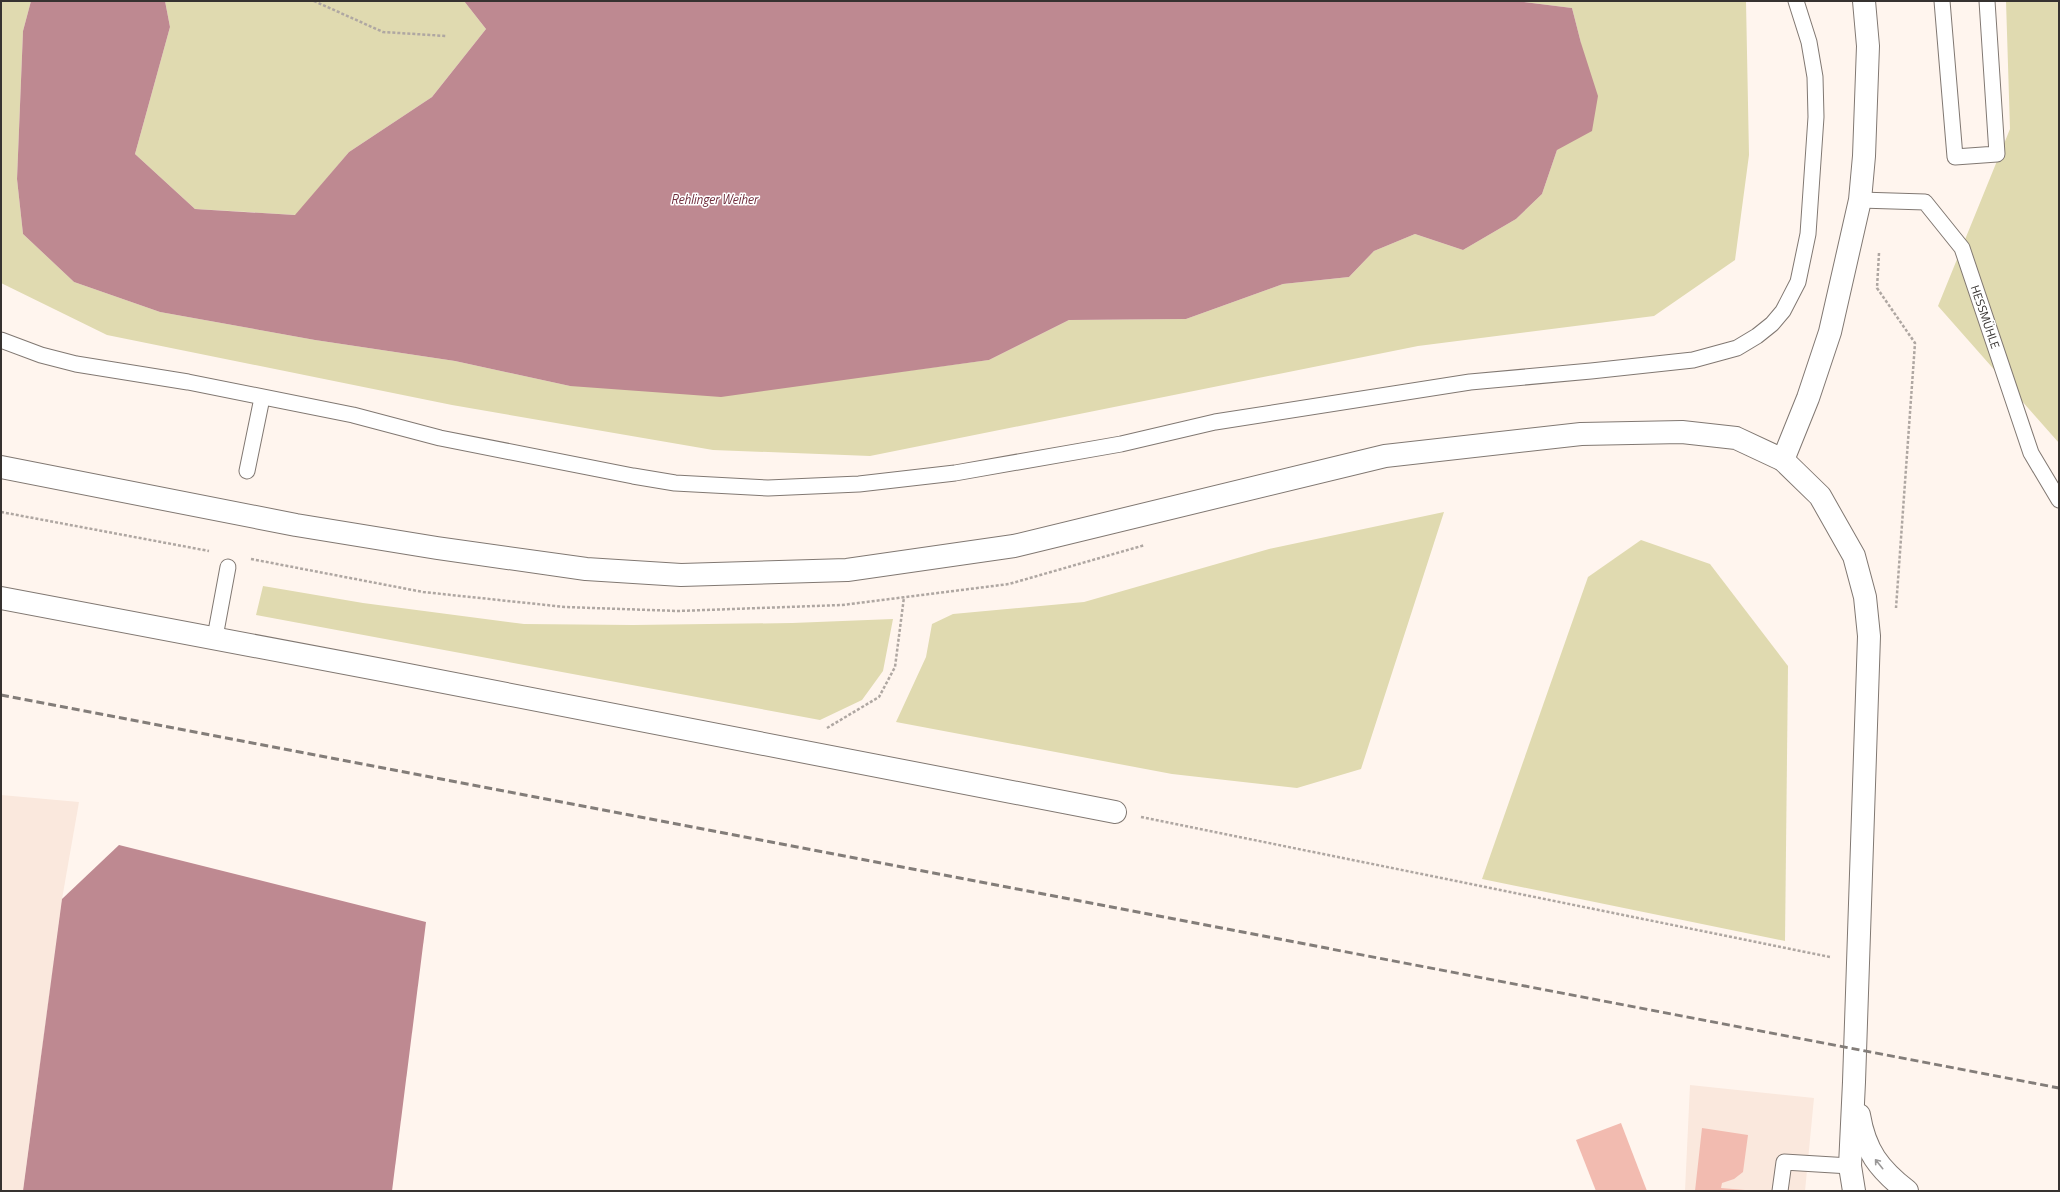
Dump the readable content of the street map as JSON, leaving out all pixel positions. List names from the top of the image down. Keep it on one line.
{"streets":{"lane":["HESSMÜHLE"]},"water":["Rehlinger Weiher"]}
